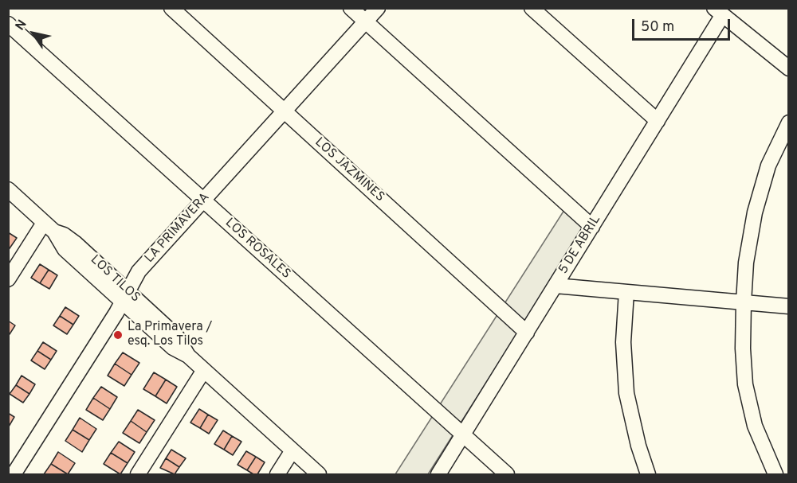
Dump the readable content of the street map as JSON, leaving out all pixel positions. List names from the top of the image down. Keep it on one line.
{"streets":{"street":["LOS JAZMINES","LA PRIMAVERA","5 DE ABRIL","LOS ROSALES","LOS TILOS"]},"crossings":[["LOS JAZMINES","LA PRIMAVERA"],["LOS JAZMINES","5 DE ABRIL"],["LA PRIMAVERA","LOS ROSALES"],["LA PRIMAVERA","LOS TILOS"],["5 DE ABRIL","LOS ROSALES"]],"places":["La Primavera / esq. Los Tilos"],"scale_bar":"50 m","north":"top left"}
